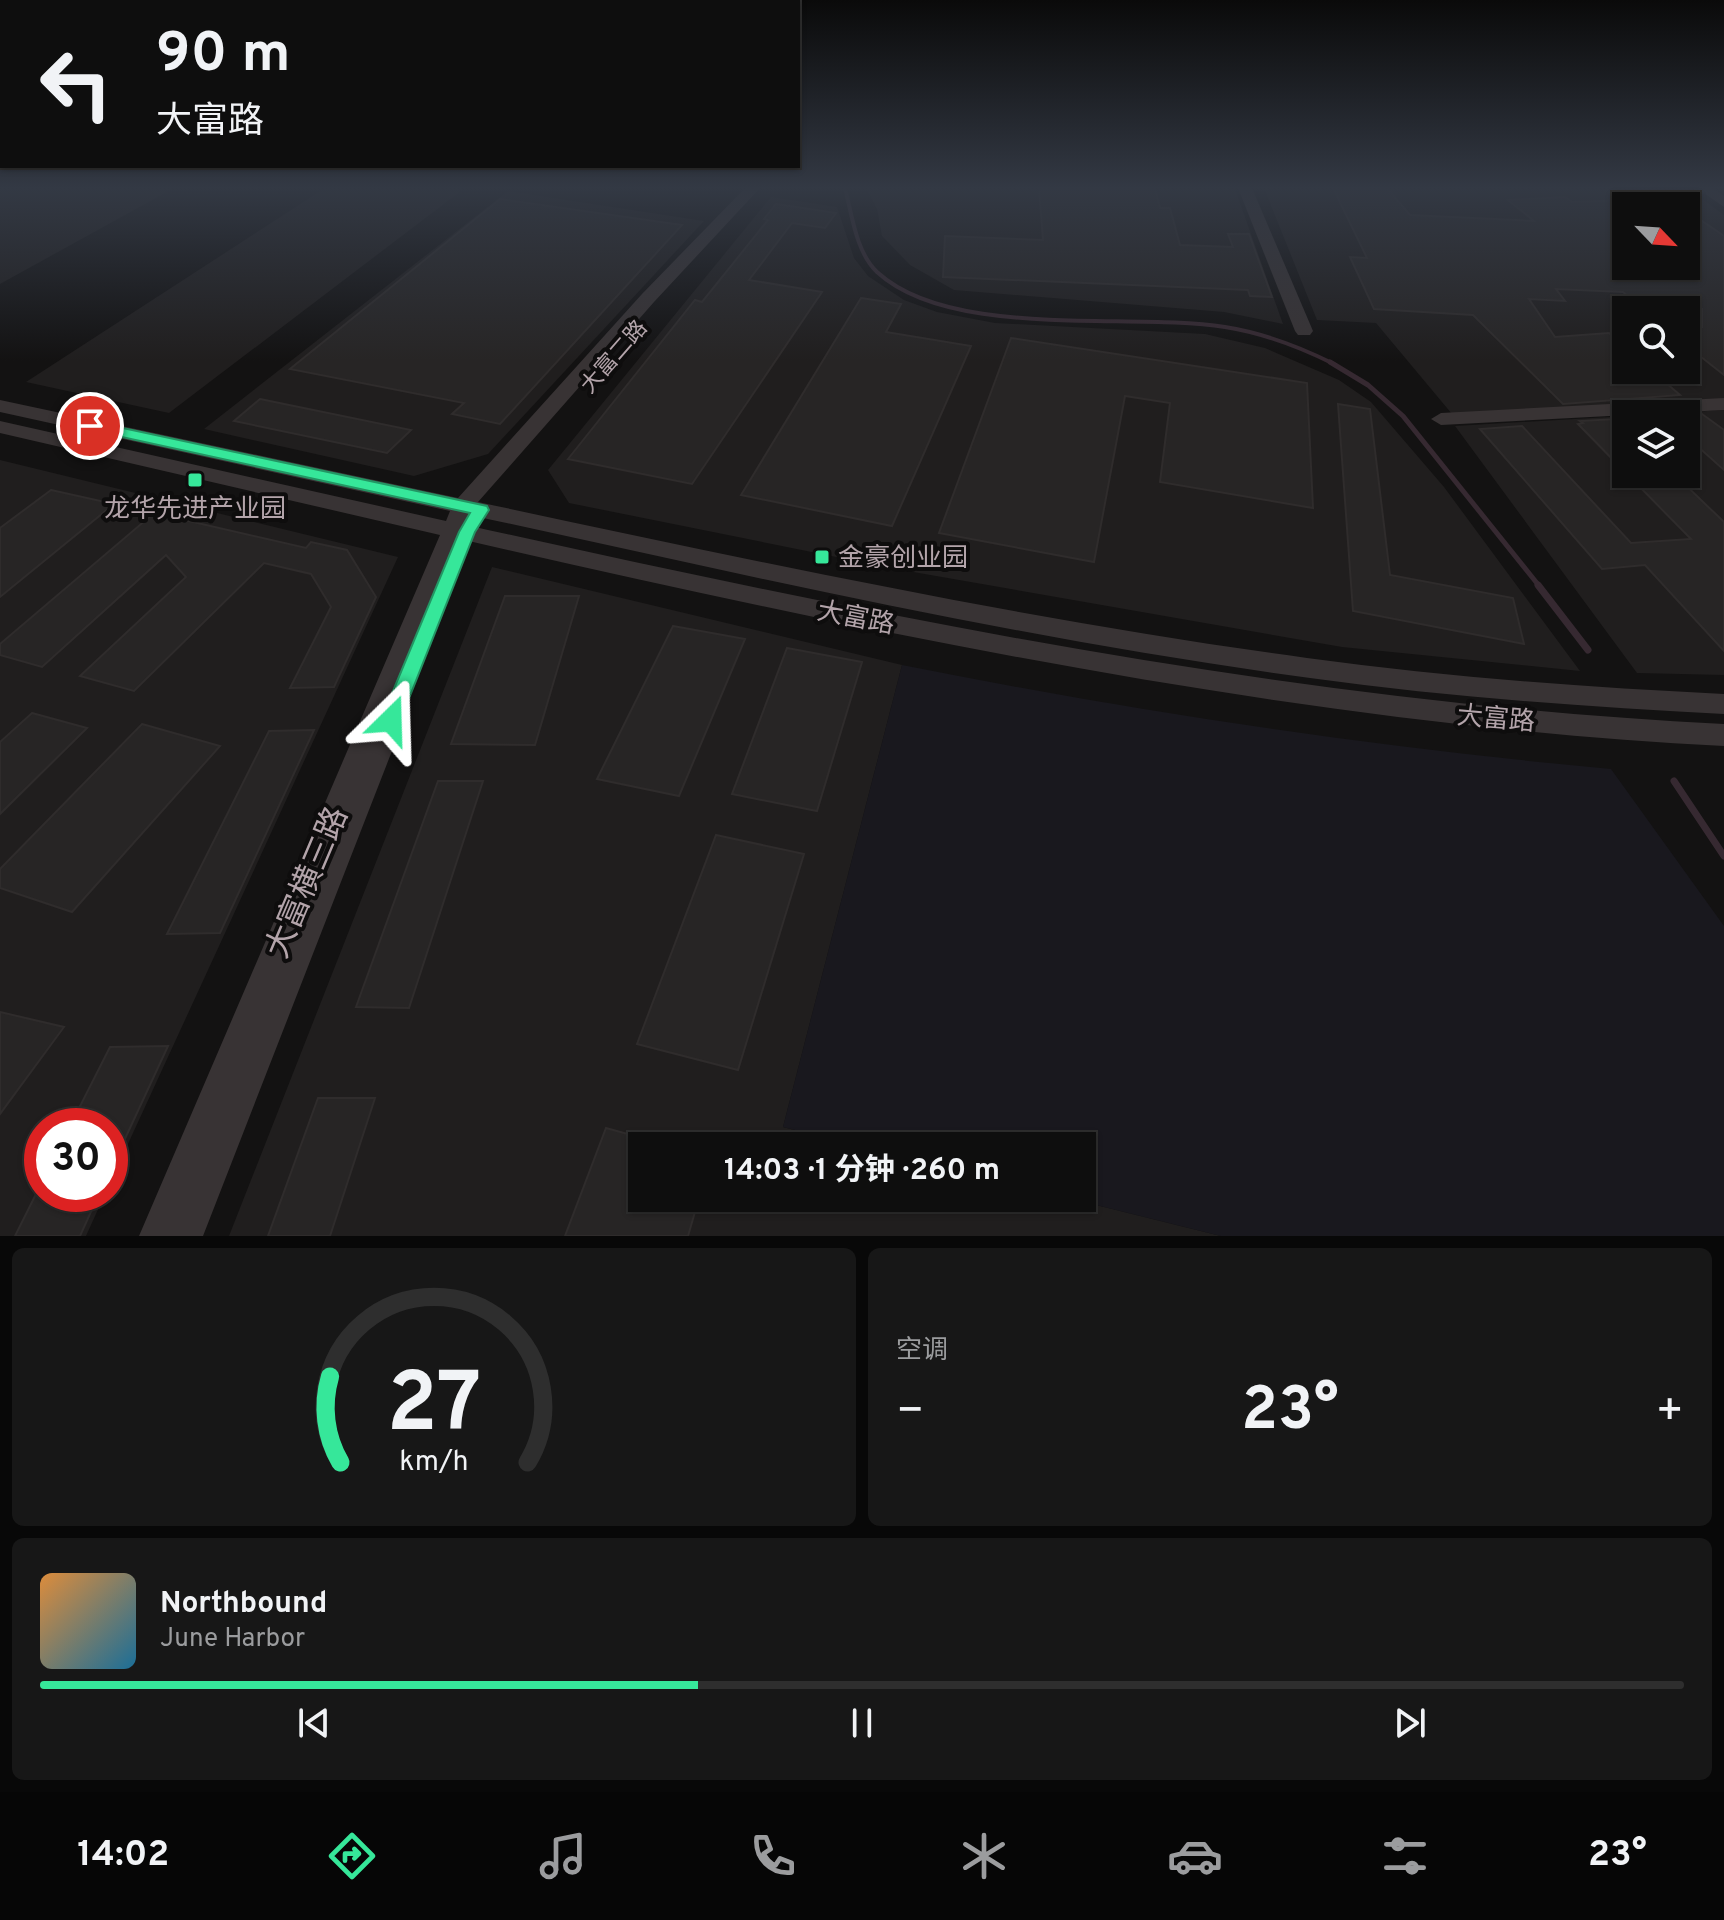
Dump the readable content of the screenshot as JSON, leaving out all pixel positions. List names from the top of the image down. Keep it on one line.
{"streets":{"street":["大富二路","大富路","大富横三路"]},"crossings":[["大富二路","大富路"],["大富二路","大富横三路"],["大富路","大富横三路"]],"places":{"transit":["龙华先进产业园","金豪创业园"]},"north":"bottom right","page":{"turn":["90 m","大富路"],"limit":"30","trip":"14:03 · 1 分钟 · 260 m","tile":"空调","heat":["−","23°","+"],"song":["Northbound","June Harbor"],"tabs":["14:02","23°"],"gauge":["27","km/h"]}}
